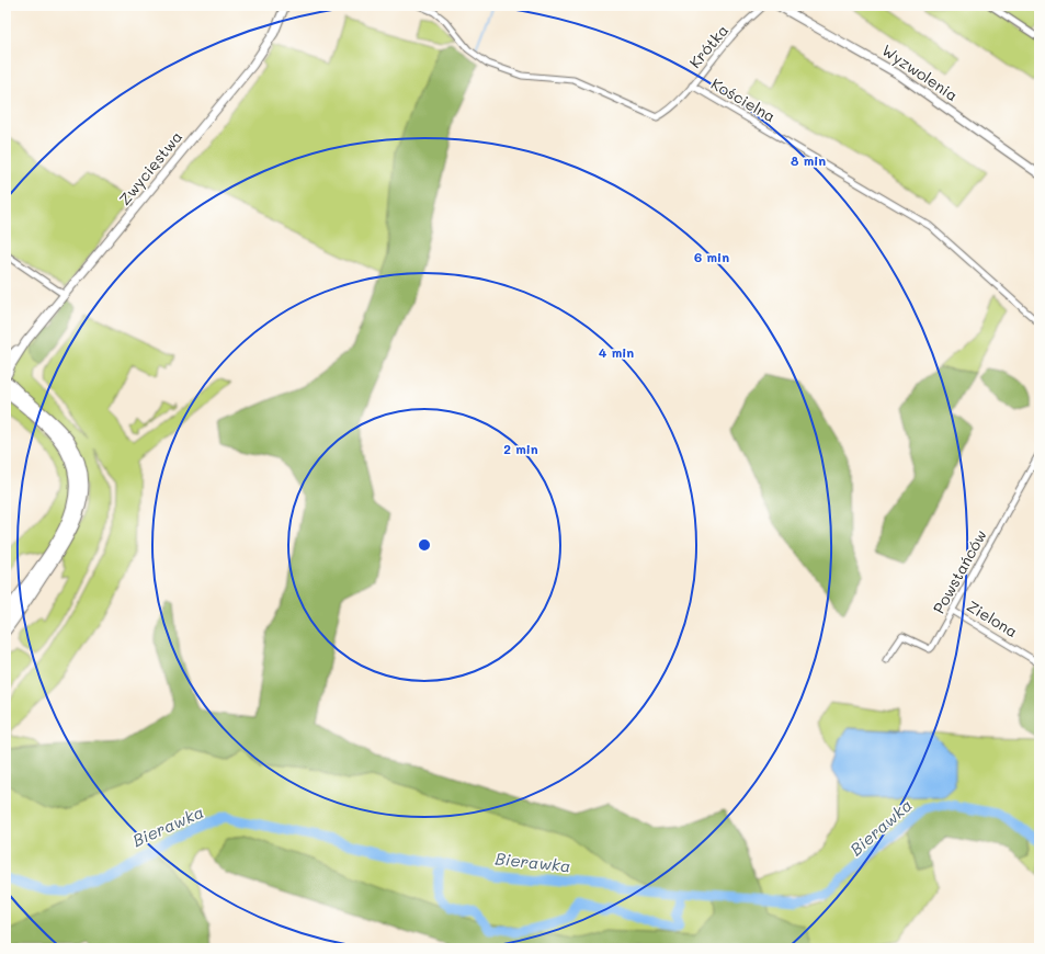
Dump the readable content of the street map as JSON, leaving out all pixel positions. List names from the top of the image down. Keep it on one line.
{"streets":{"main road":["Wyzwolenia","Zwycięstwa"],"street":["Krótka","Kościelna","Powstańców","Zielona"]},"crossings":[["Krótka","Kościelna"],["Powstańców","Zielona"]],"water":["Bierawka"],"rings":["8 min","6 min","4 min","2 min"]}
